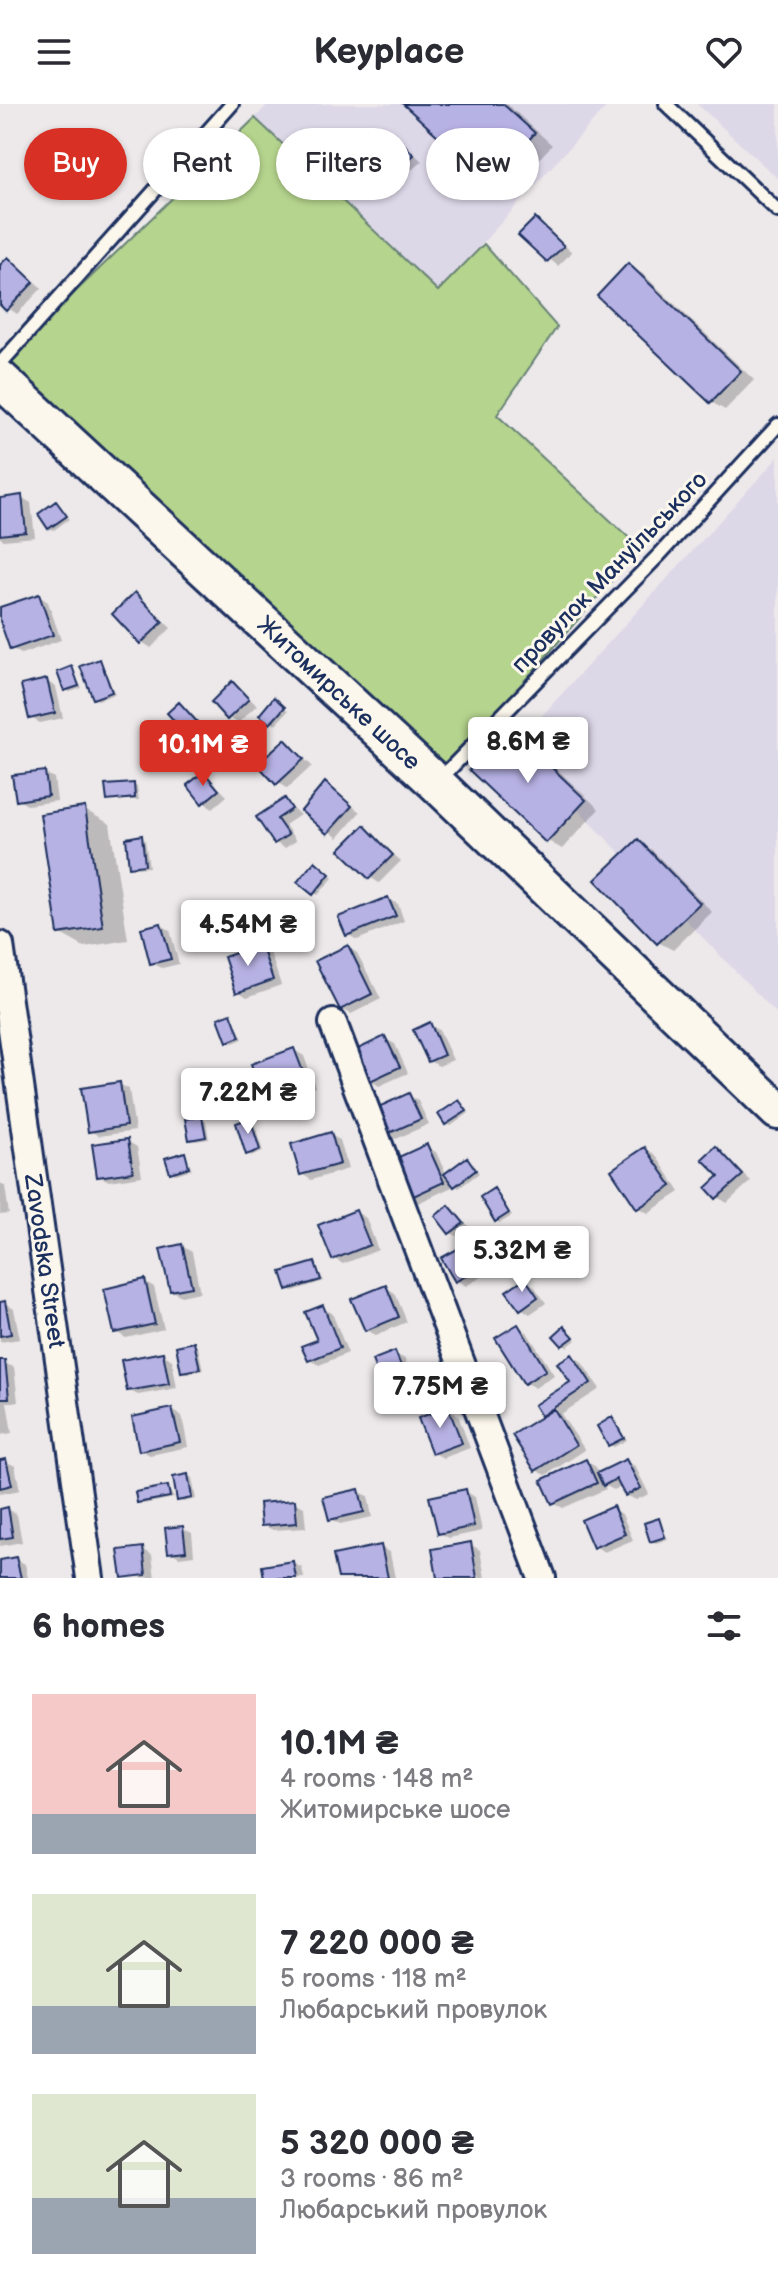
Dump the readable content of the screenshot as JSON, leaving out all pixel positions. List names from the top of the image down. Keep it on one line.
{"streets":{"main road":["Житомирське шосе"],"street":["Zavodska Street"],"lane":["провулок Мануїльського"]},"crossings":[["провулок Мануїльського","Житомирське шосе"]],"page":{"header":"Keyplace","chip":["Buy","Rent","Filters","New"],"price":["8.6M ₴","10.1M ₴","4.54M ₴","7.22M ₴","5.32M ₴","7.75M ₴"],"heading":"6 homes","list":[{"name":"10.1M ₴","note":"4 rooms · 148 m² · Житомирське шосе"},{"name":"7 220 000 ₴","note":"5 rooms · 118 m² · Любарський провулок"},{"name":"5 320 000 ₴","note":"3 rooms · 86 m² · Любарський провулок"}]}}
